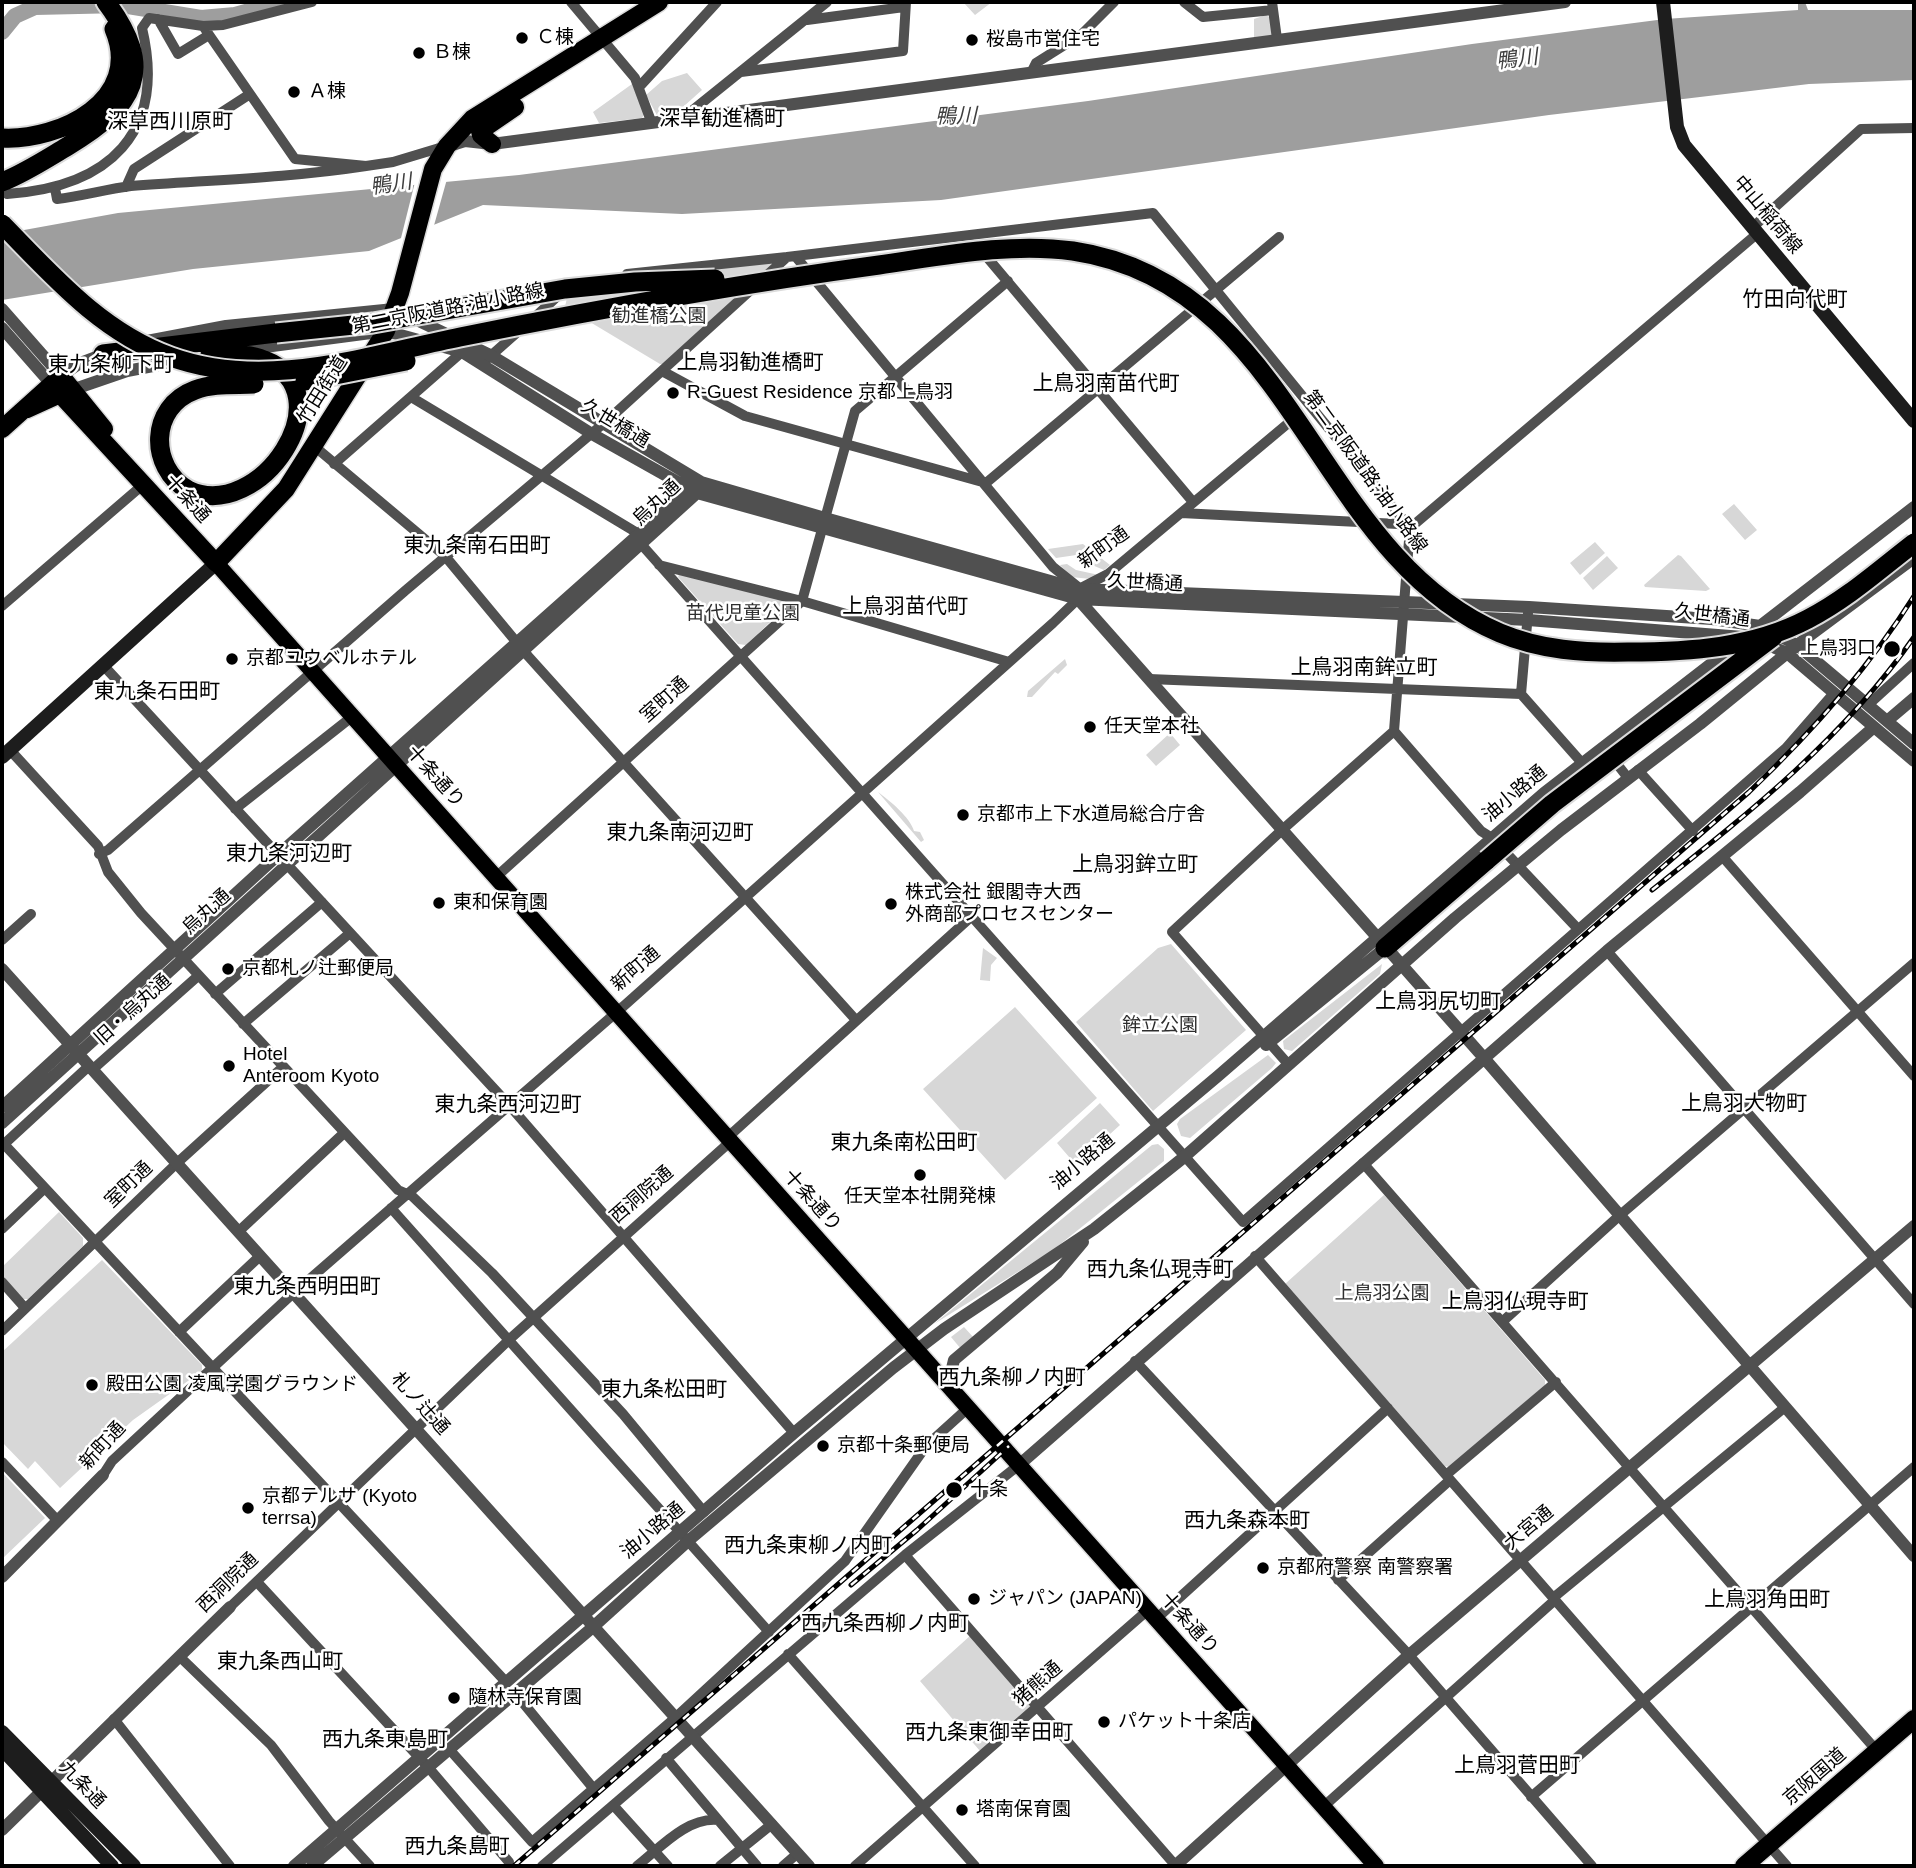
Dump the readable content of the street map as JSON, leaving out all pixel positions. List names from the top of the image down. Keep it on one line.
{"streets":{"highway":["第二京阪道路;油小路線","竹田街道","十条通","京阪国道"],"main road":["中山稲荷線","十条通り","九条通"],"street":["久世橋通","烏丸通","新町通","室町通","油小路通","旧・烏丸通","西洞院通","札ノ辻通","大宮通","猪熊通"]},"crossings":[["竹田街道","久世橋通"],["竹田街道","十条通"],["竹田街道","十条通り"],["久世橋通","烏丸通"],["久世橋通","新町通"],["久世橋通","油小路通"],["十条通","十条通り"],["烏丸通","十条通り"],["烏丸通","札ノ辻通"],["新町通","十条通り"],["新町通","札ノ辻通"],["室町通","十条通り"],["室町通","札ノ辻通"],["十条通り","油小路通"],["十条通り","西洞院通"],["十条通り","大宮通"],["十条通り","猪熊通"],["油小路通","札ノ辻通"],["旧・烏丸通","札ノ辻通"],["西洞院通","札ノ辻通"],["西洞院通","九条通"]],"districts":["深草勧進橋町","深草西川原町","竹田向代町","上鳥羽勧進橋町","東九条柳下町","上鳥羽南苗代町","東九条南石田町","上鳥羽苗代町","上鳥羽南鉾立町","東九条石田町","東九条南河辺町","東九条河辺町","上鳥羽鉾立町","上鳥羽尻切町","上鳥羽大物町","東九条西河辺町","東九条南松田町","西九条仏現寺町","東九条西明田町","上鳥羽仏現寺町","西九条柳ノ内町","東九条松田町","西九条森本町","西九条東柳ノ内町","上鳥羽角田町","西九条西柳ノ内町","東九条西山町","西九条東御幸田町","西九条東島町","上鳥羽菅田町","西九条島町"],"water":["鴨川"],"parks":["勧進橋公園","苗代児童公園","鉾立公園","上鳥羽公園"],"places":["Ｃ棟","桜島市営住宅","Ｂ棟","Ａ棟","R-Guest Residence 京都上鳥羽","上鳥羽口","京都ユウベルホテル","任天堂本社","京都市上下水道局総合庁舎","東和保育園","株式会社 銀閣寺大西 外商部プロセスセンター","京都札ノ辻郵便局","Hotel Anteroom Kyoto","任天堂本社開発棟","殿田公園 凌風学園グラウンド","京都十条郵便局","十条","京都テルサ (Kyoto terrsa)","京都府警察 南警察署","ジャパン (JAPAN)","隨林寺保育園","パケット十条店","塔南保育園"]}
